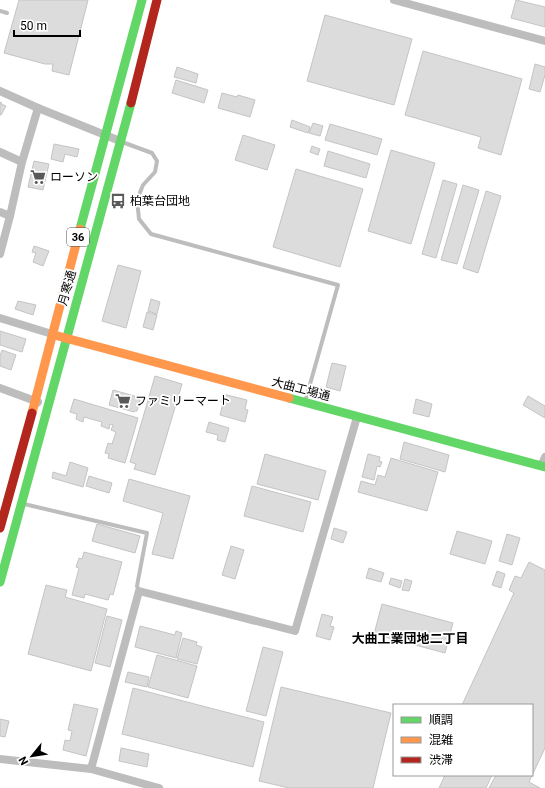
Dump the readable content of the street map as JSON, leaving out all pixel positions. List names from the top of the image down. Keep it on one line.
{"streets":{"main road":["36","月寒通","大曲工場通"]},"crossings":[["月寒通","大曲工場通"]],"districts":["大曲工業団地二丁目"],"places":{"supermarket":["ローソン","ファミリーマート"],"bus stop":["柏葉台団地"]},"legend":["順調","混雑","渋滞"],"scale_bar":"50 m","north":"bottom left"}
